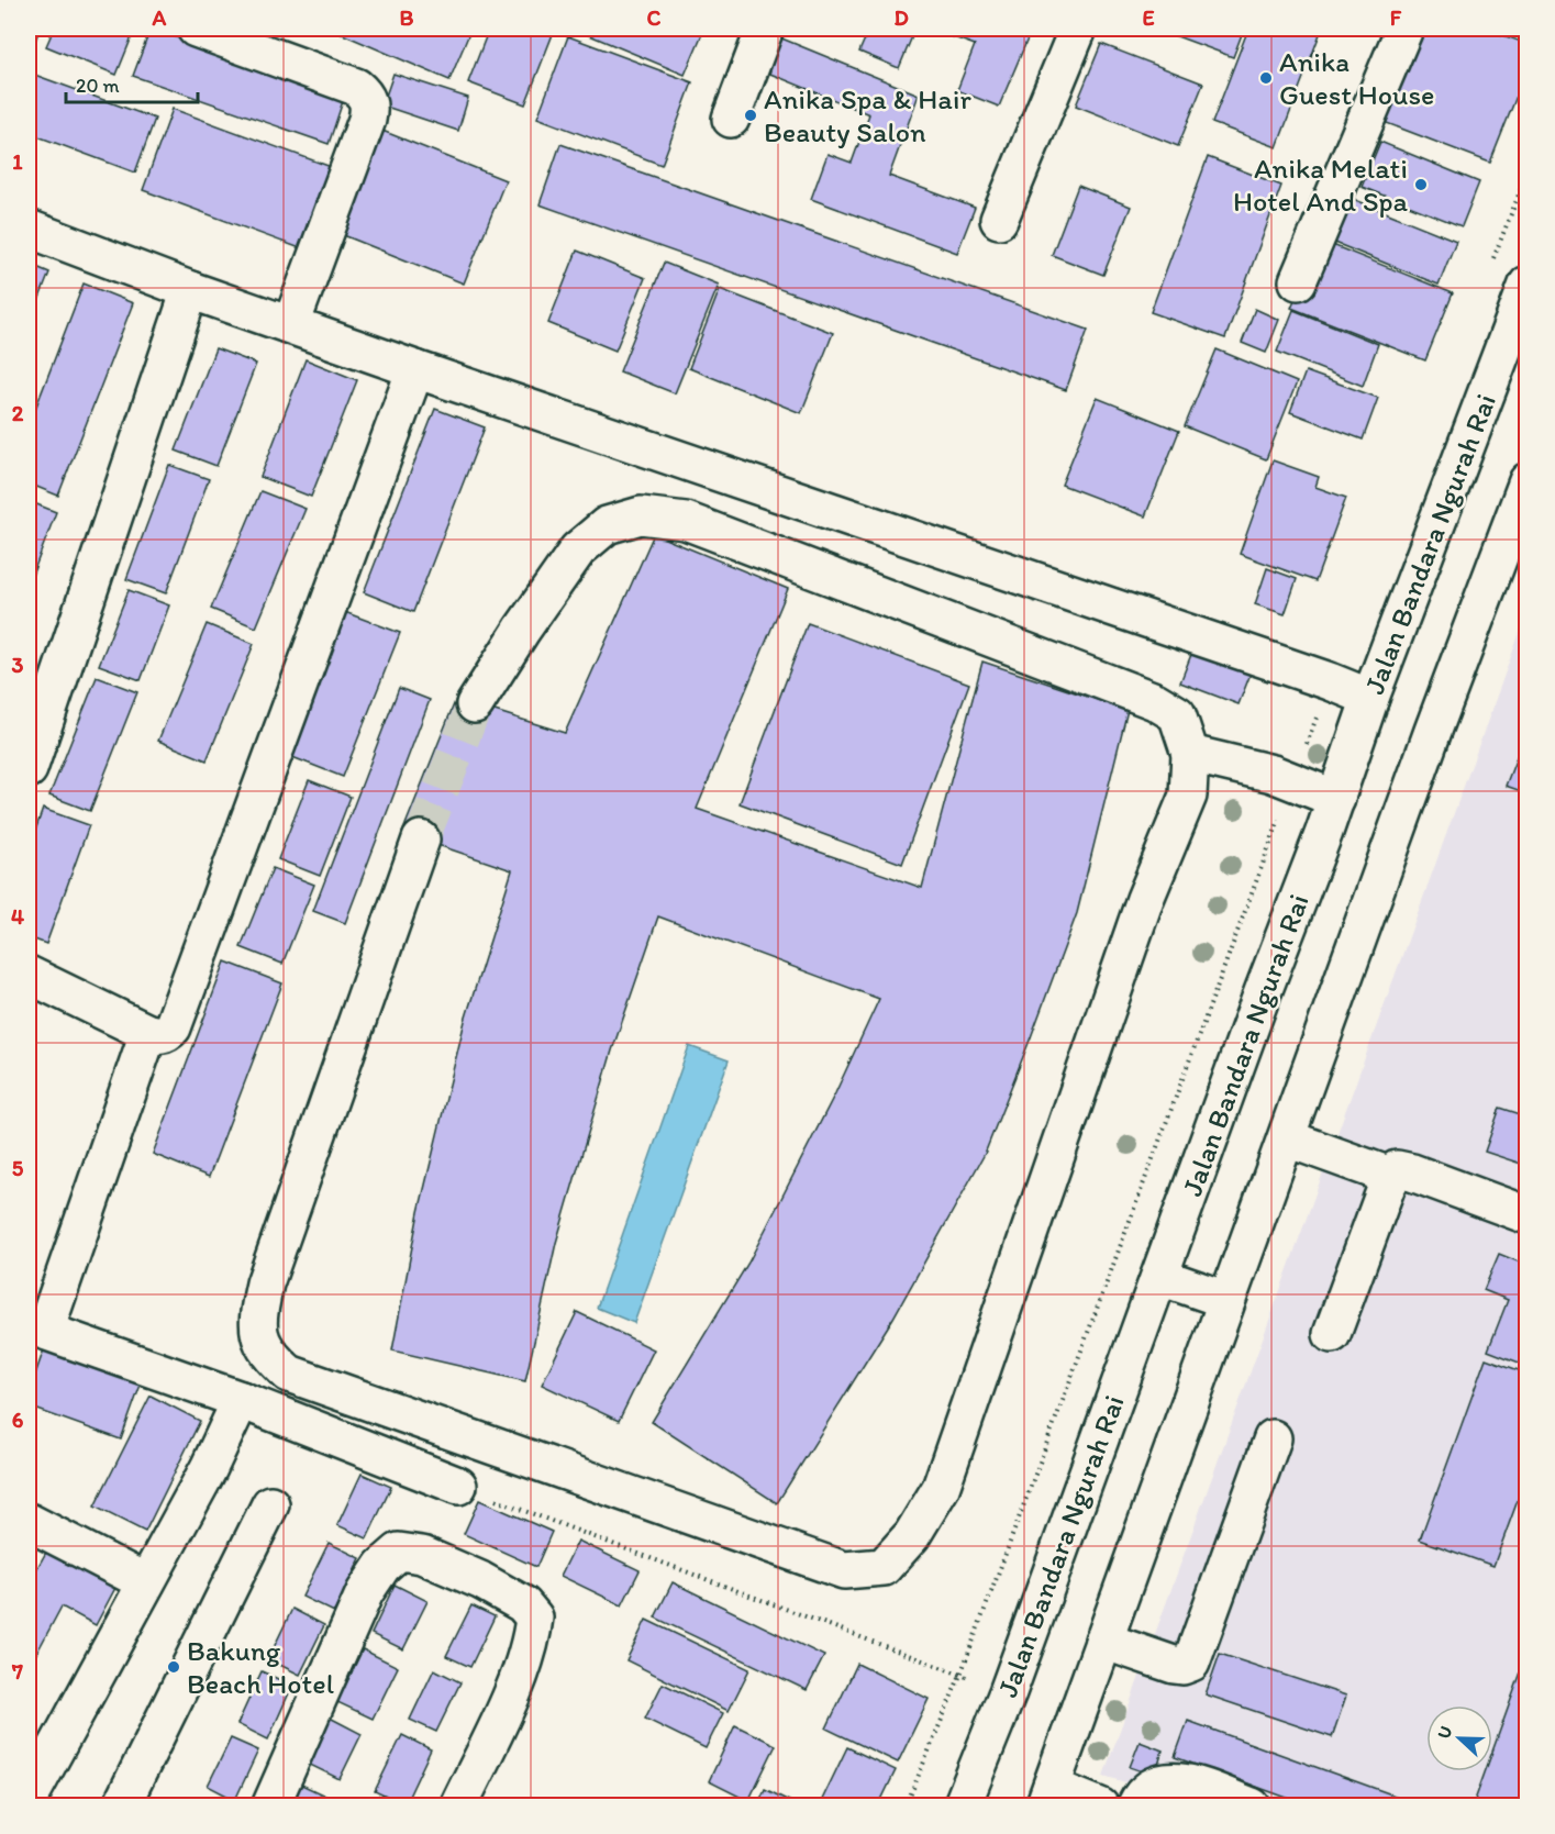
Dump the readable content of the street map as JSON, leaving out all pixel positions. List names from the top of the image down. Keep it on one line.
{"streets":{"street":["Jalan Bandara Ngurah Rai"]},"places":["Anika Guest House","Anika Spa & Hair Beauty Salon","Anika Melati Hotel And Spa","Bakung Beach Hotel"],"scale_bar":"20 m","north":"left","grid":{"columns":["A","B","C","D","E","F"],"rows":["1","2","3","4","5","6","7"]}}
